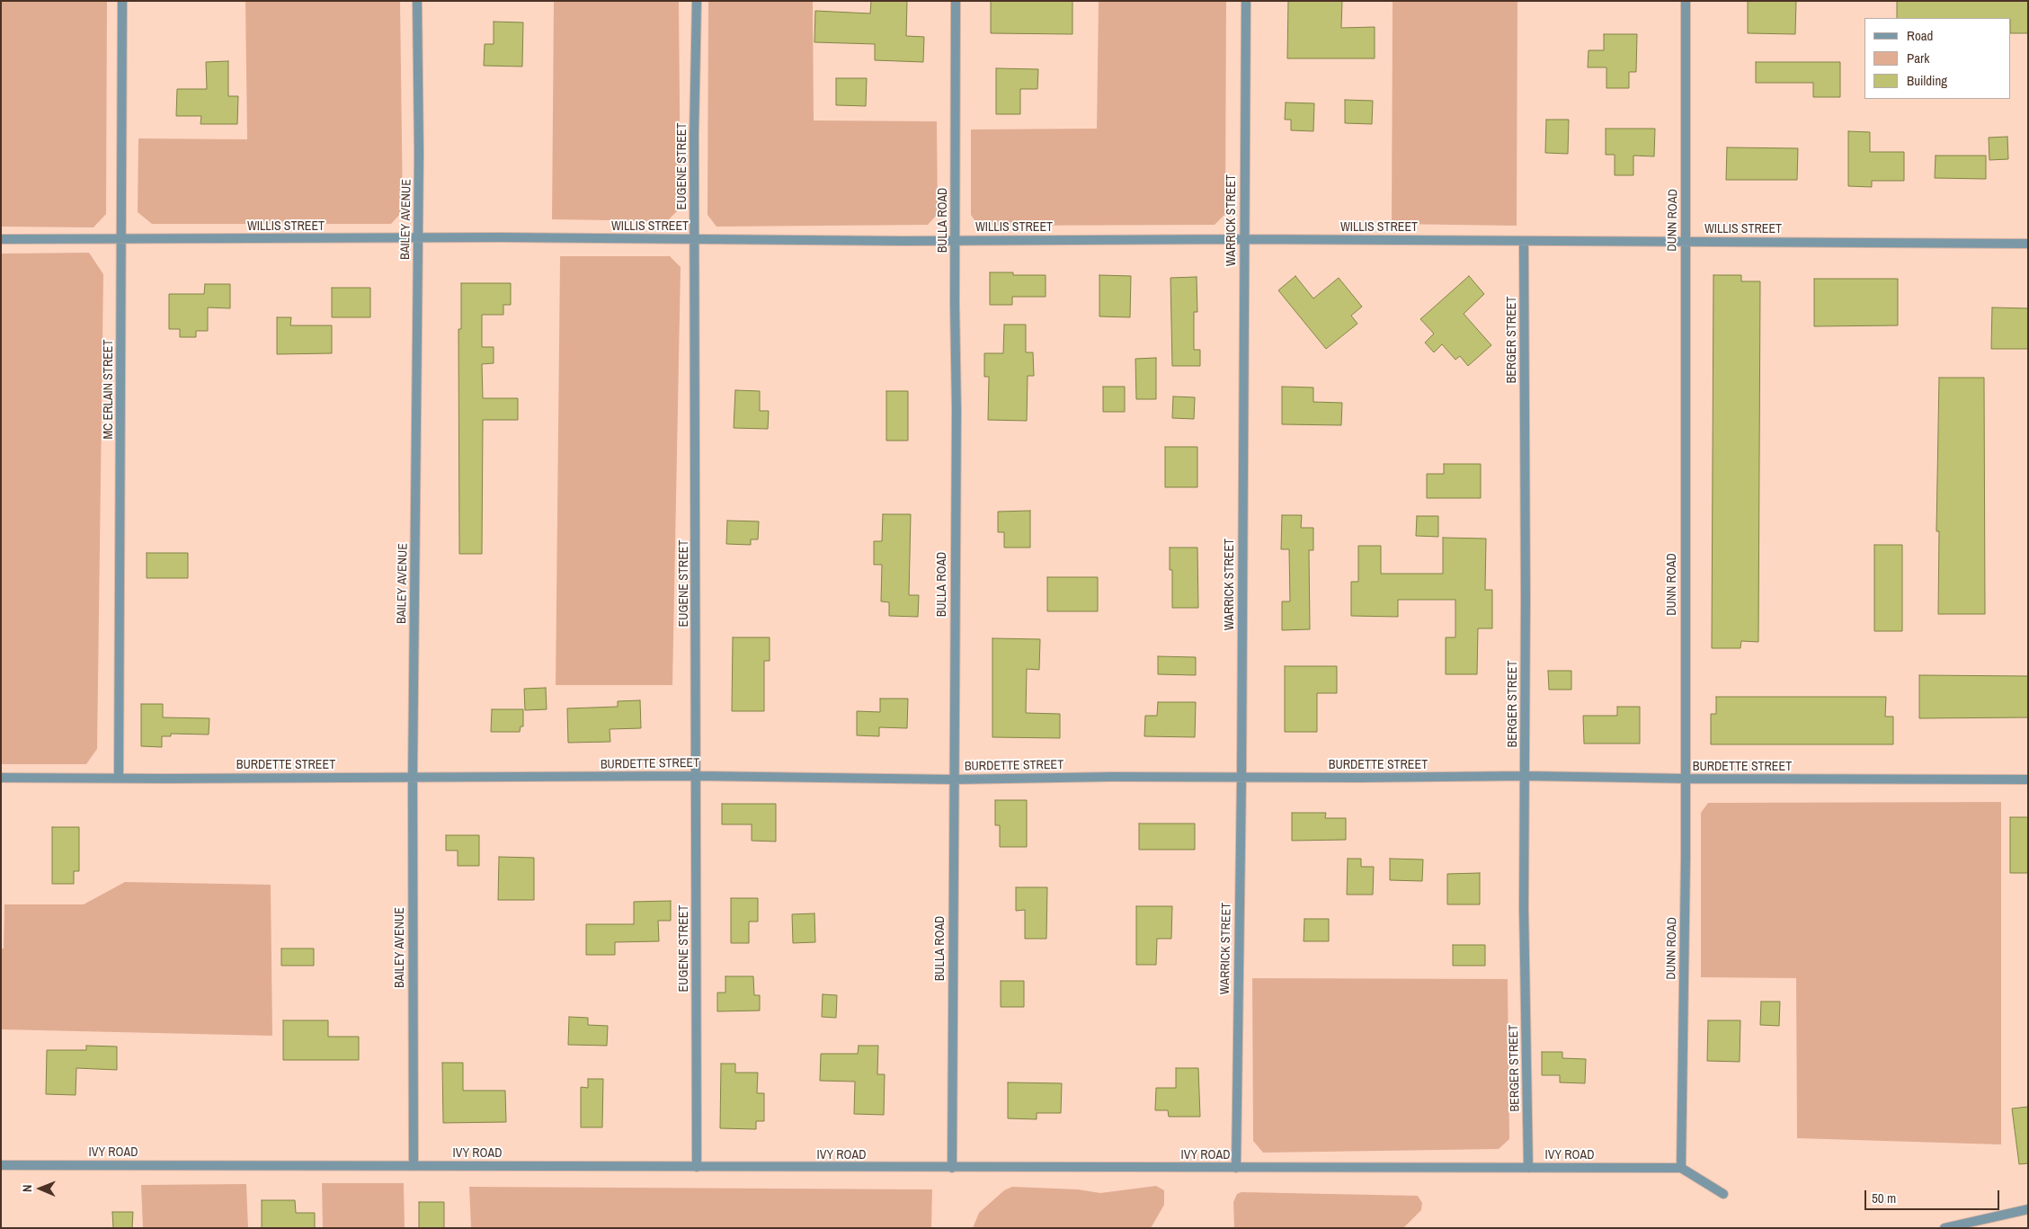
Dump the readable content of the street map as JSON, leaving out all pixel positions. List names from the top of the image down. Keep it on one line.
{"streets":{"street":["EUGENE STREET","BAILEY AVENUE","BULLA ROAD","WARRICK STREET","DUNN ROAD","WILLIS STREET","BERGER STREET","MC ERLAIN STREET","BURDETTE STREET","IVY ROAD"]},"crossings":[["EUGENE STREET","WILLIS STREET"],["EUGENE STREET","BURDETTE STREET"],["EUGENE STREET","IVY ROAD"],["BAILEY AVENUE","WILLIS STREET"],["BAILEY AVENUE","BURDETTE STREET"],["BAILEY AVENUE","IVY ROAD"],["BULLA ROAD","WILLIS STREET"],["BULLA ROAD","BURDETTE STREET"],["BULLA ROAD","IVY ROAD"],["WARRICK STREET","WILLIS STREET"],["WARRICK STREET","BURDETTE STREET"],["WARRICK STREET","IVY ROAD"],["DUNN ROAD","WILLIS STREET"],["DUNN ROAD","BURDETTE STREET"],["DUNN ROAD","IVY ROAD"],["WILLIS STREET","BERGER STREET"],["WILLIS STREET","MC ERLAIN STREET"],["BERGER STREET","BURDETTE STREET"],["BERGER STREET","IVY ROAD"],["MC ERLAIN STREET","BURDETTE STREET"]],"legend":["Road","Park","Building"],"scale_bar":"50 m","north":"left"}
